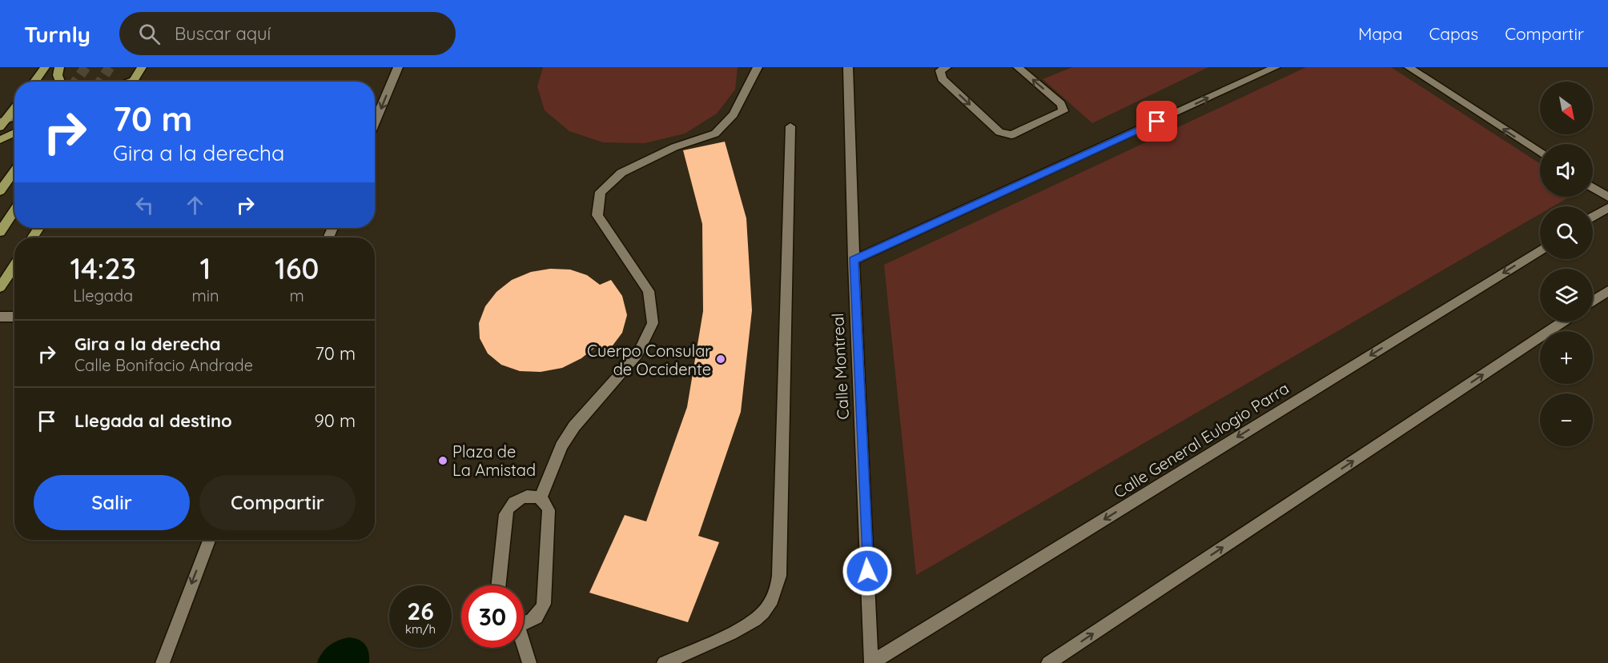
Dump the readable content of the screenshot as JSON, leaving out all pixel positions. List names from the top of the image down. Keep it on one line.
{"streets":{"street":["Calle Montreal","Calle General Eulogio Parra"]},"crossings":[["Calle Montreal","Calle General Eulogio Parra"]],"places":["Cuerpo Consular de Occidente","Plaza de La Amistad"],"north":"bottom right","page":{"header":"Turnly","search":"Buscar aquí","nav":["Mapa","Capas","Compartir"],"map_buttons":["+","−"],"turn":["70 m","Gira a la derecha"],"eta":["14:23","Llegada","1","min","160","m"],"list":[{"name":"Gira a la derecha","note":"Calle Bonifacio Andrade","value":"70 m"},{"name":"Llegada al destino","value":"90 m"}],"buttons":["Salir","Compartir"],"speed":"26 km/h","limit":"30"}}
